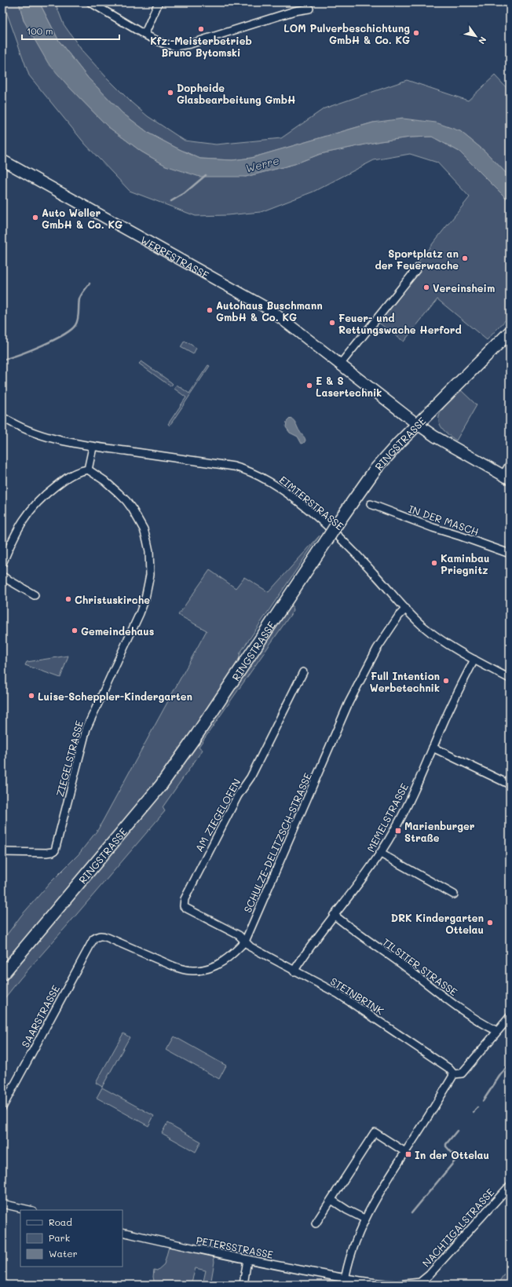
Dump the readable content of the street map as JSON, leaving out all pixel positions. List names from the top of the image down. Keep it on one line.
{"streets":{"main road":["WERRESTRASSE","RINGSTRASSE"],"street":["EIMTERSTRASSE","IN DER MASCH","ZIEGELSTRASSE","AM ZIEGELOFEN","MEMELSTRASSE","SCHULZE-DELITZSCH-STRASSE","TILSITER STRASSE","STEINBRINK","SAARSTRASSE","NACHTIGALSTRASSE","PETERSSTRASSE"]},"crossings":[["WERRESTRASSE","RINGSTRASSE"],["EIMTERSTRASSE","MEMELSTRASSE"],["EIMTERSTRASSE","SCHULZE-DELITZSCH-STRASSE"],["AM ZIEGELOFEN","SCHULZE-DELITZSCH-STRASSE"],["AM ZIEGELOFEN","STEINBRINK"],["MEMELSTRASSE","TILSITER STRASSE"],["MEMELSTRASSE","STEINBRINK"],["SCHULZE-DELITZSCH-STRASSE","STEINBRINK"],["SCHULZE-DELITZSCH-STRASSE","SAARSTRASSE"],["NACHTIGALSTRASSE","PETERSSTRASSE"]],"water":["Werre"],"places":{"other":["Kfz.-Meisterbetrieb Bruno Bytomski","LOM Pulverbeschichtung GmbH & Co. KG","Dopheide Glasbearbeitung GmbH","Auto Weller GmbH & Co. KG","Sportplatz an der Feuerwache","Vereinsheim","Autohaus Buschmann GmbH & Co. KG","Feuer- und Rettungswache Herford","E & S Lasertechnik","Kaminbau Priegnitz","Christuskirche","Gemeindehaus","Full Intention Werbetechnik","Luise-Scheppler-Kindergarten","DRK Kindergarten Ottelau"],"transit":["Marienburger Straße","In der Ottelau"]},"legend":["Road","Park","Water"],"scale_bar":"100 m","north":"bottom right"}
